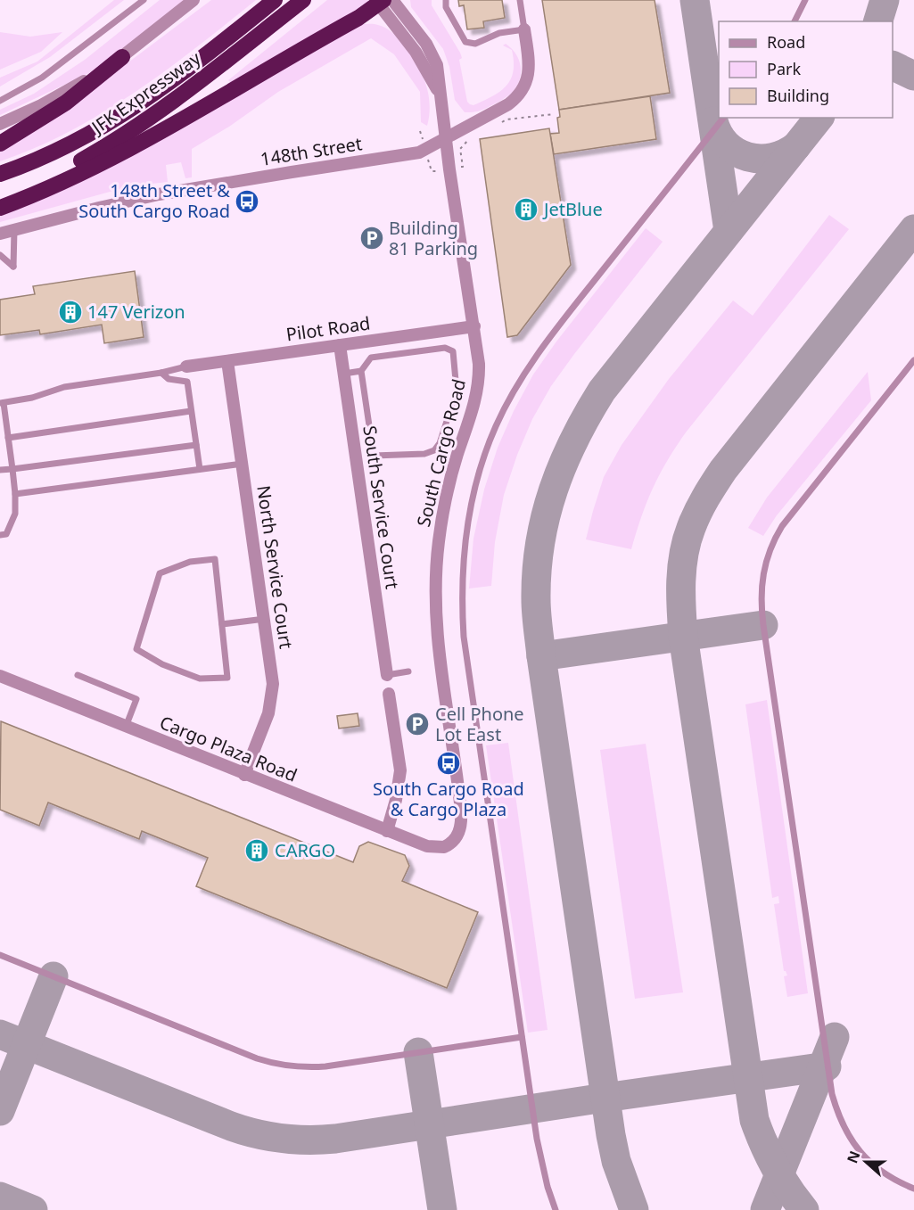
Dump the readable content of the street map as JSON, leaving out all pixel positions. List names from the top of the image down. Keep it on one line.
{"streets":{"highway":["JFK Expressway"],"street":["148th Street","Pilot Road","South Cargo Road","South Service Court","North Service Court","Cargo Plaza Road"]},"crossings":[["148th Street","South Cargo Road"],["Pilot Road","South Cargo Road"],["Pilot Road","South Service Court"],["Pilot Road","North Service Court"],["South Cargo Road","Cargo Plaza Road"],["North Service Court","Cargo Plaza Road"]],"places":{"bus stop":["148th Street & South Cargo Road","South Cargo Road & Cargo Plaza"],"building":["JetBlue","147 Verizon","CARGO"],"parking":["Building 81 Parking","Cell Phone Lot East"]},"legend":["Road","Park","Building"],"north":"left"}
